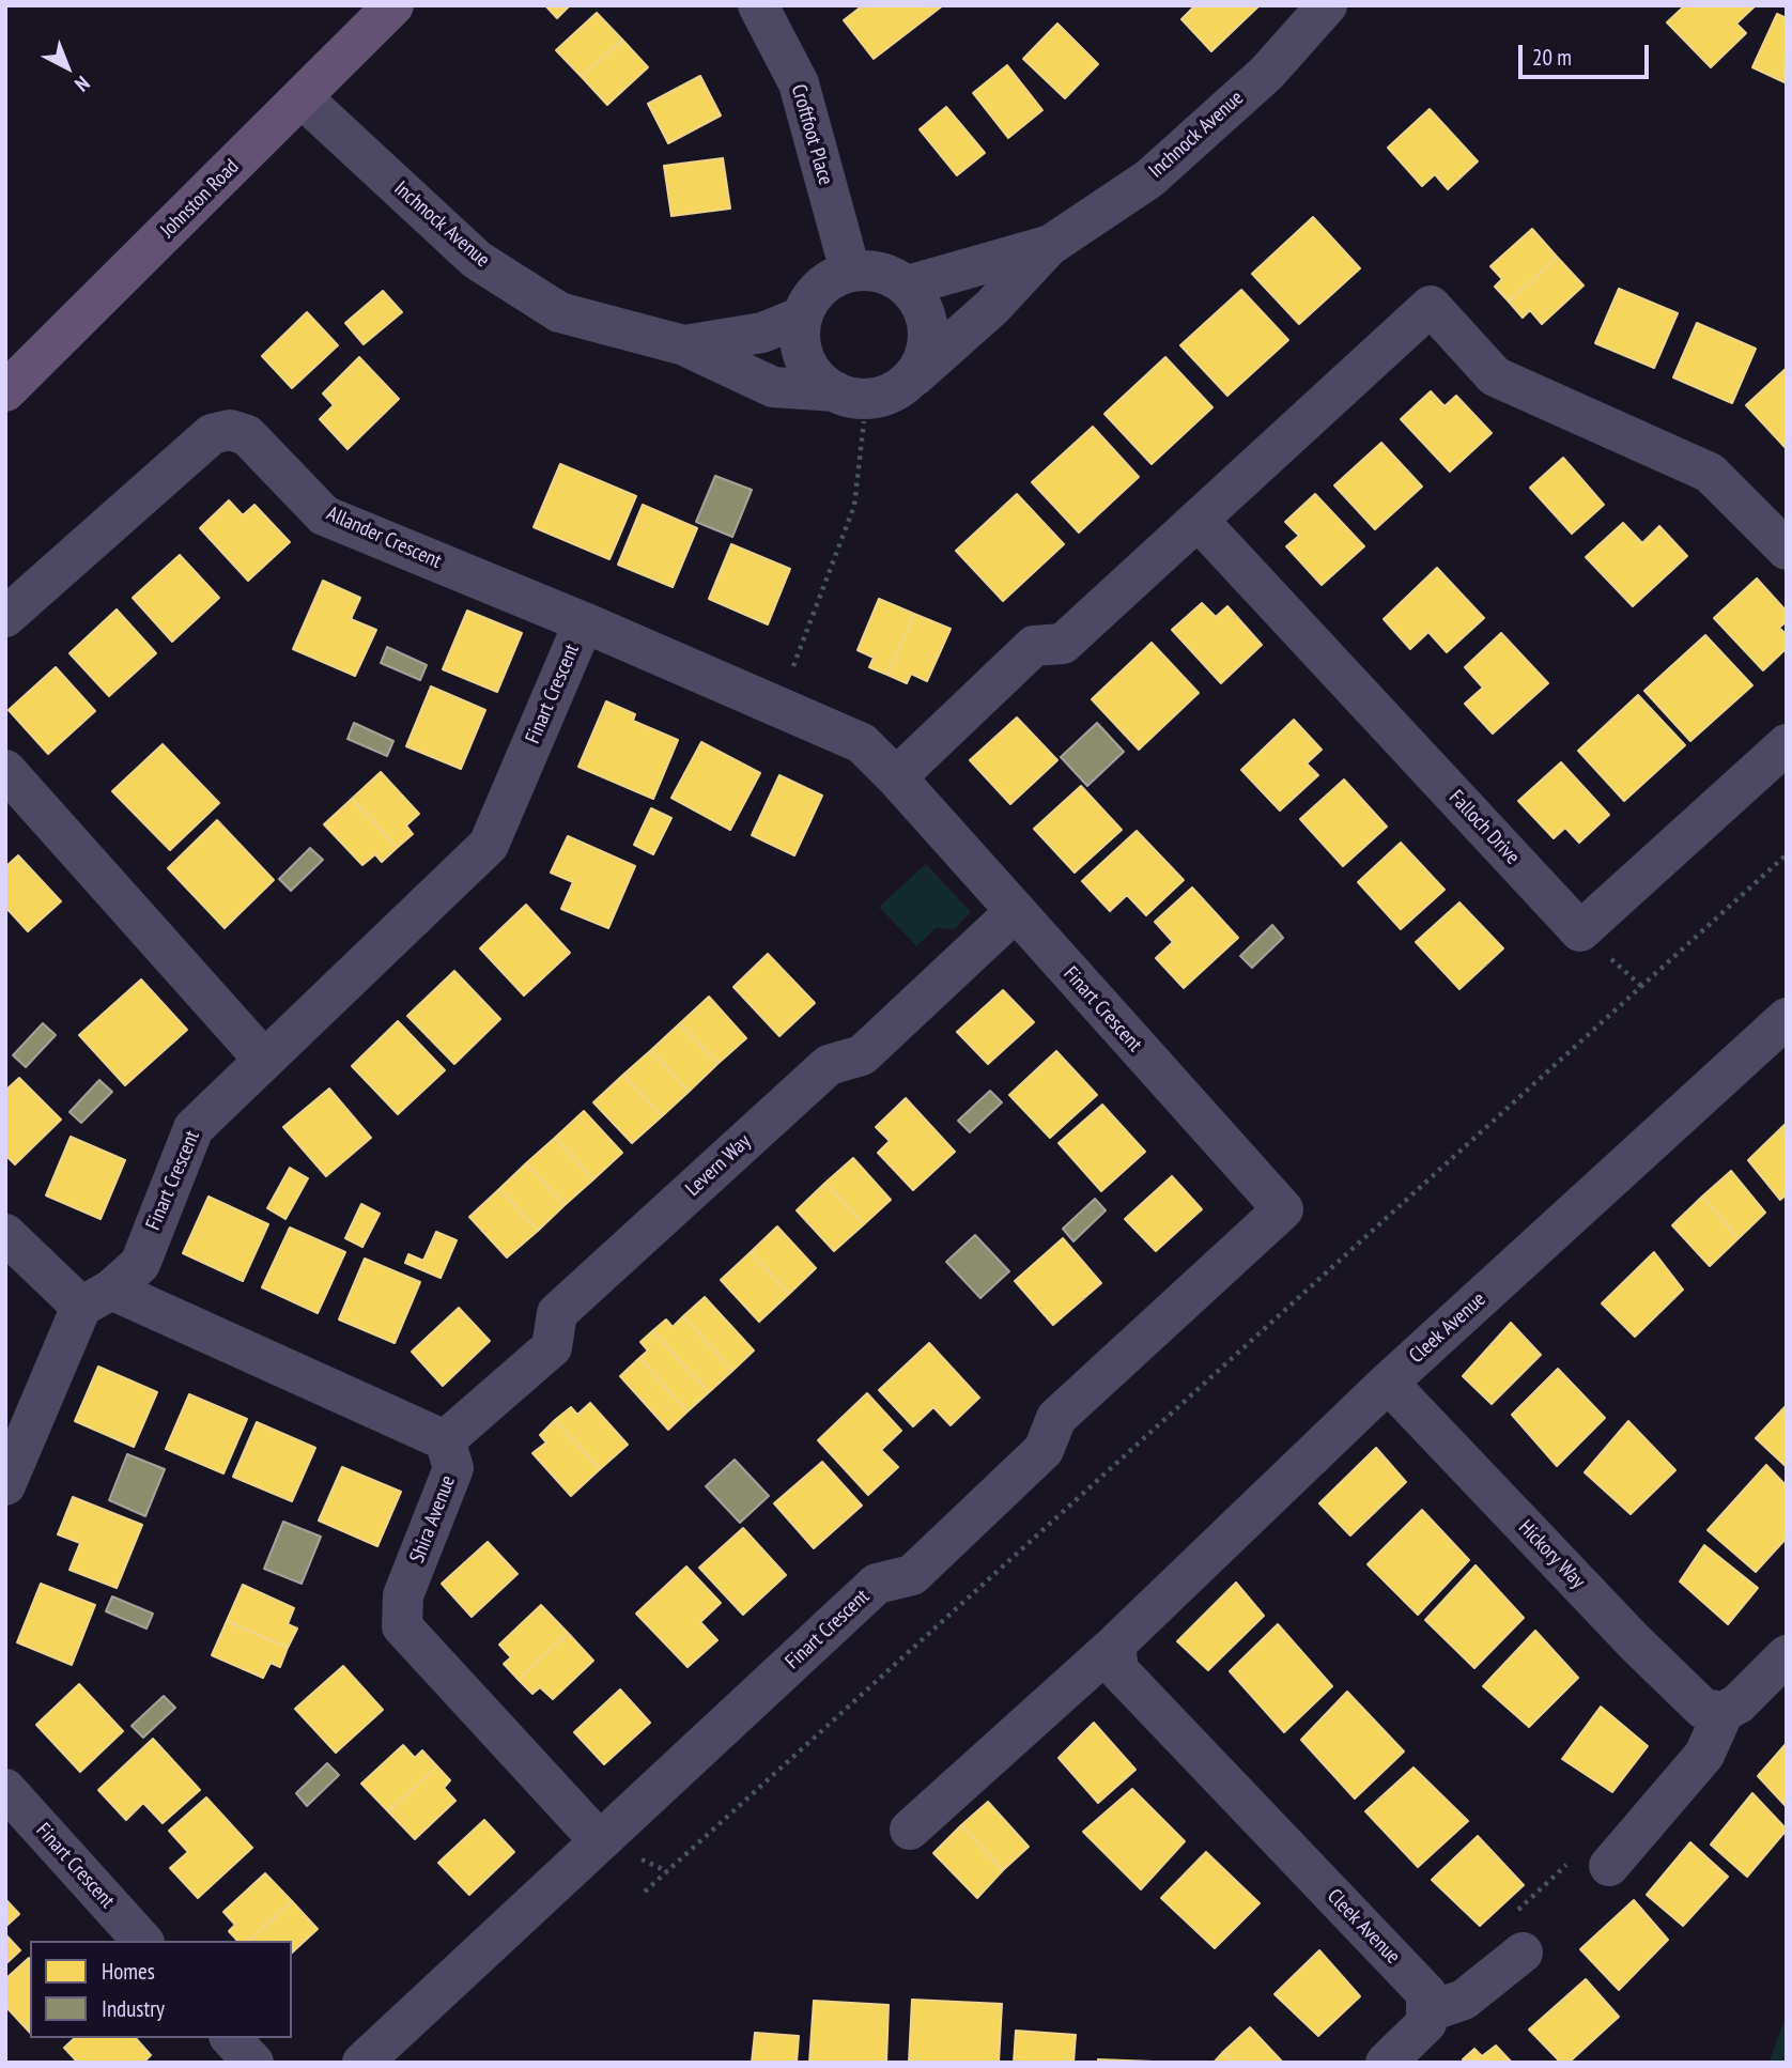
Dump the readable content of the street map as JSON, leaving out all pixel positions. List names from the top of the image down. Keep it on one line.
{"streets":{"main road":["Johnston Road"],"street":["Croftfoot Place","Inchnock Avenue","Allander Crescent","Finart Crescent","Falloch Drive","Levern Way","Cleek Avenue","Shira Avenue","Hickory Way"]},"crossings":[["Croftfoot Place","Inchnock Avenue"],["Inchnock Avenue","Johnston Road"],["Allander Crescent","Finart Crescent"],["Finart Crescent","Levern Way"],["Finart Crescent","Shira Avenue"],["Levern Way","Shira Avenue"],["Cleek Avenue","Hickory Way"]],"legend":["Homes","Industry"],"scale_bar":"20 m","north":"bottom right"}
